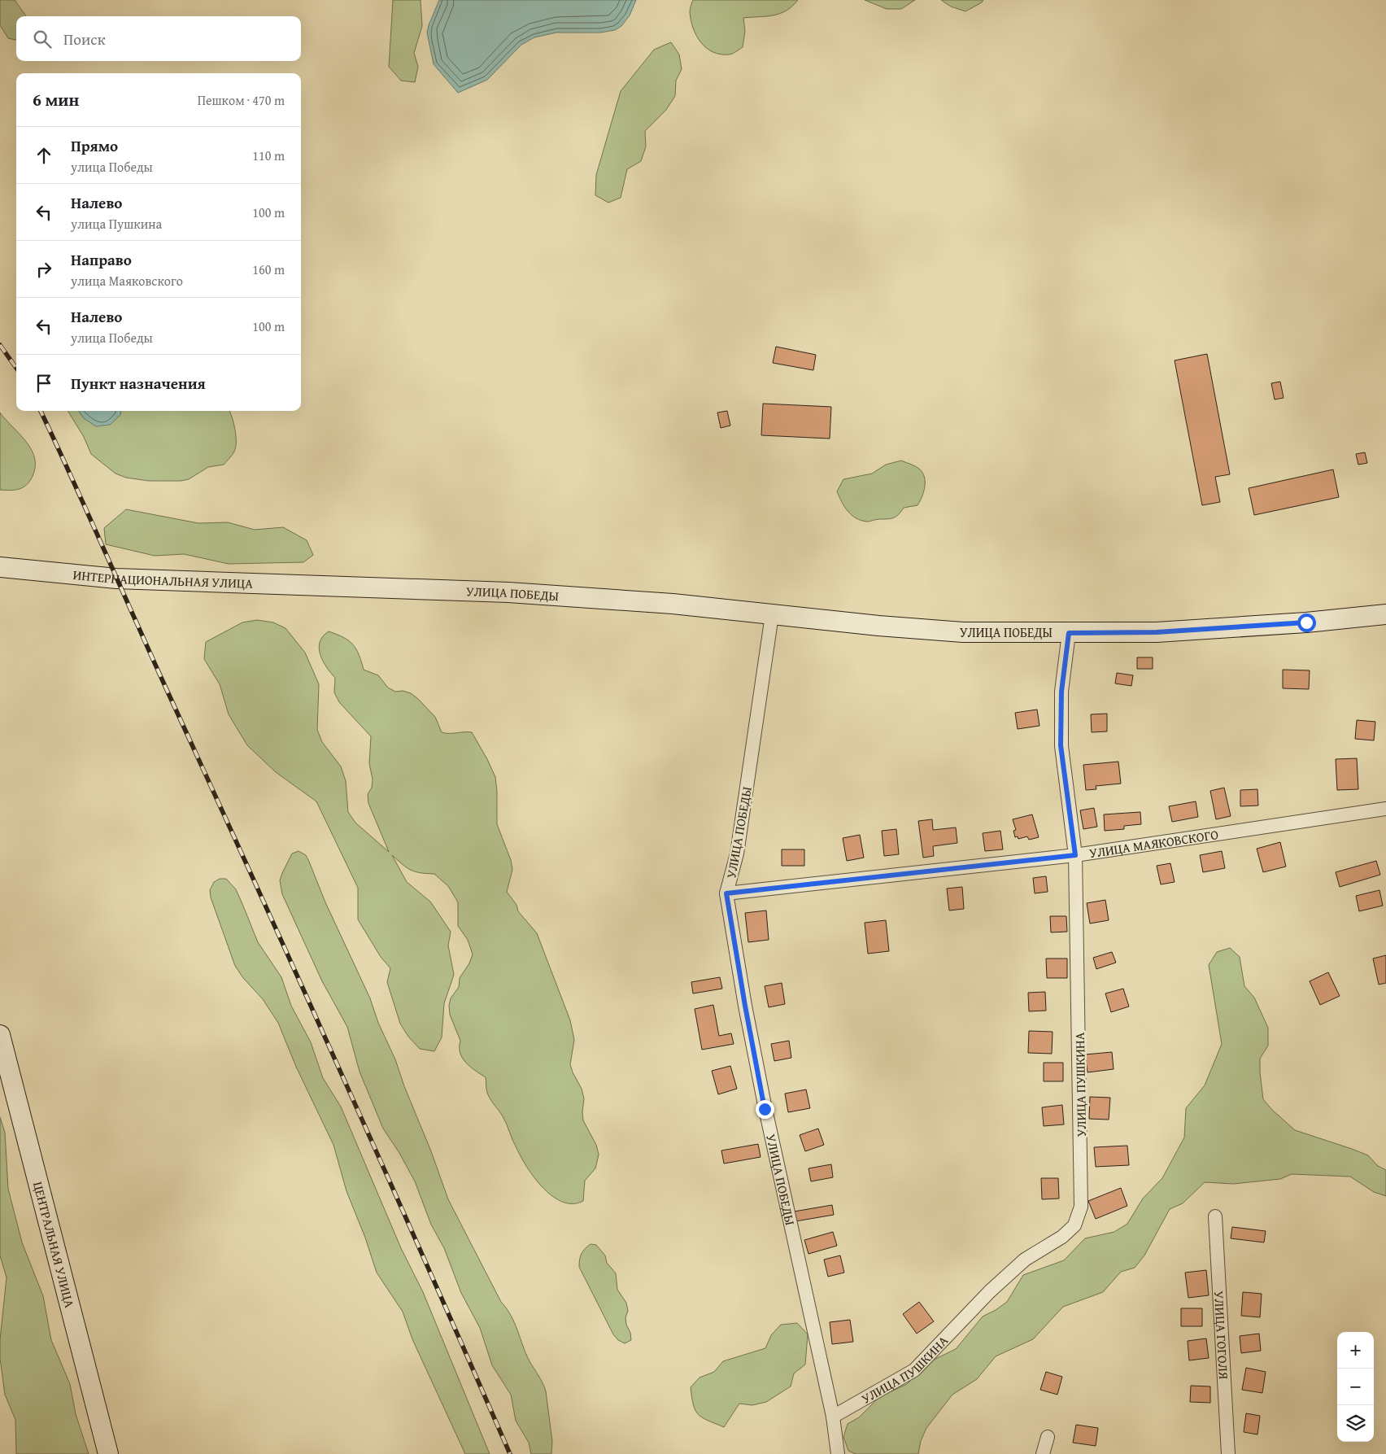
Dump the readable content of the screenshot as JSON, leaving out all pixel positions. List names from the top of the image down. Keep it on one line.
{"streets":{"street":["ИНТЕРНАЦИОНАЛЬНАЯ УЛИЦА","УЛИЦА ПОБЕДЫ","УЛИЦА МАЯКОВСКОГО","УЛИЦА ПУШКИНА","ЦЕНТРАЛЬНАЯ УЛИЦА","УЛИЦА ГОГОЛЯ"]},"crossings":[["ИНТЕРНАЦИОНАЛЬНАЯ УЛИЦА","УЛИЦА ПОБЕДЫ"],["УЛИЦА ПОБЕДЫ","УЛИЦА МАЯКОВСКОГО"],["УЛИЦА ПОБЕДЫ","УЛИЦА ПУШКИНА"],["УЛИЦА МАЯКОВСКОГО","УЛИЦА ПУШКИНА"]],"page":{"search":"Поиск","heading":["6 мин","Пешком · 470 m"],"list":[["Прямо","улица Победы","110 m"],["Налево","улица Пушкина","100 m"],["Направо","улица Маяковского","160 m"],["Налево","улица Победы","100 m"],"Пункт назначения"],"map_buttons":["+","−"]}}
